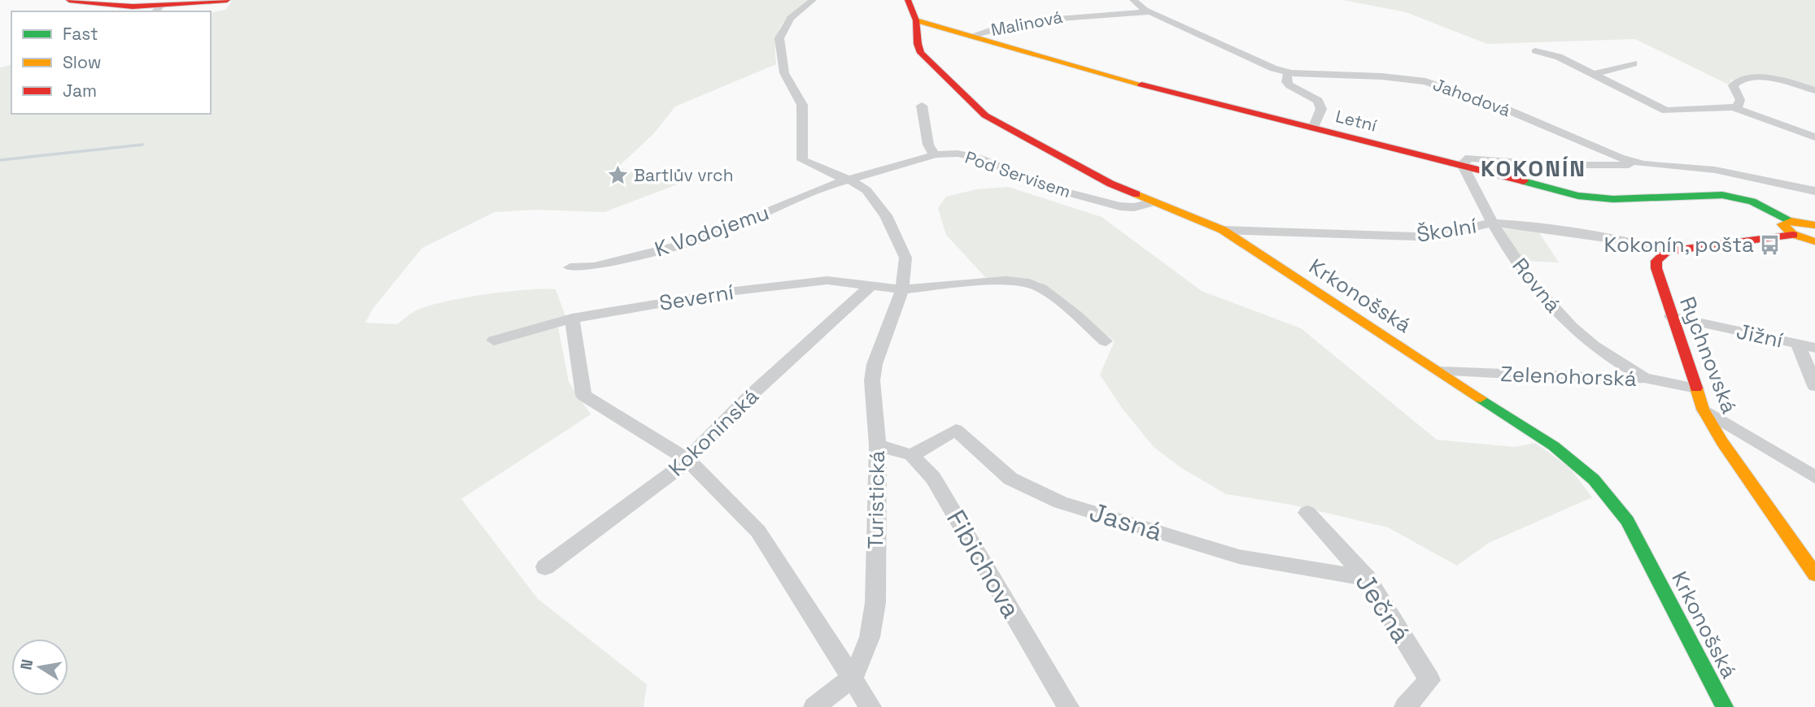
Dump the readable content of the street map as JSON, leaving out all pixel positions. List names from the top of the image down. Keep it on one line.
{"streets":{"street":["Malinová","Jahodová","Letní","Pod Servisem","Školní","K Vodojemu","Rovná","Krkonošská","Severní","Jižní","Rychnovská","Zelenohorská","Kokonínská","Turistická","Jasná","Fibichova","Ječná"]},"crossings":[["Malinová","Jahodová"],["Malinová","Letní"],["Letní","Rovná"],["Letní","Krkonošská"],["Pod Servisem","K Vodojemu"],["Pod Servisem","Krkonošská"],["Pod Servisem","Turistická"],["Školní","Rovná"],["Školní","Krkonošská"],["Školní","Rychnovská"],["K Vodojemu","Turistická"],["Rovná","Zelenohorská"],["Krkonošská","Zelenohorská"],["Severní","Kokonínská"],["Severní","Turistická"],["Jižní","Rychnovská"],["Rychnovská","Zelenohorská"],["Jasná","Fibichova"],["Jasná","Ječná"]],"districts":["KOKONÍN"],"places":{"place":["Bartlův vrch"],"bus stop":["Kokonín, pošta"]},"legend":["Fast","Slow","Jam"],"north":"left"}
